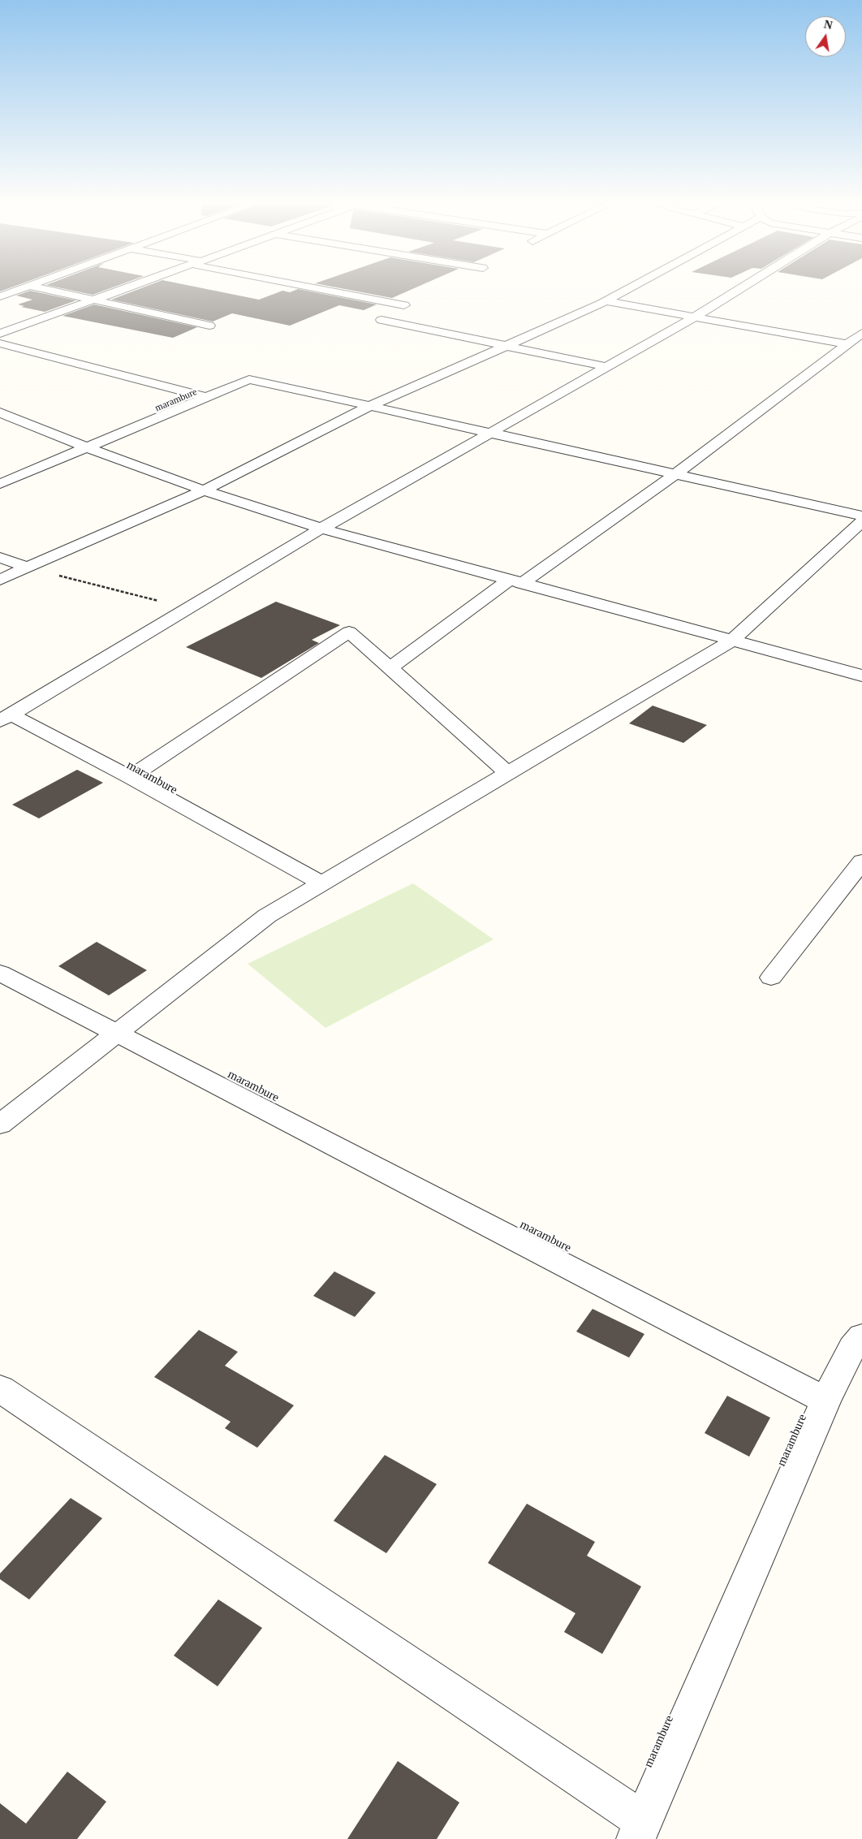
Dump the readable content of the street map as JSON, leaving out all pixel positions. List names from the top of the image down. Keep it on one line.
{"north":"top"}
